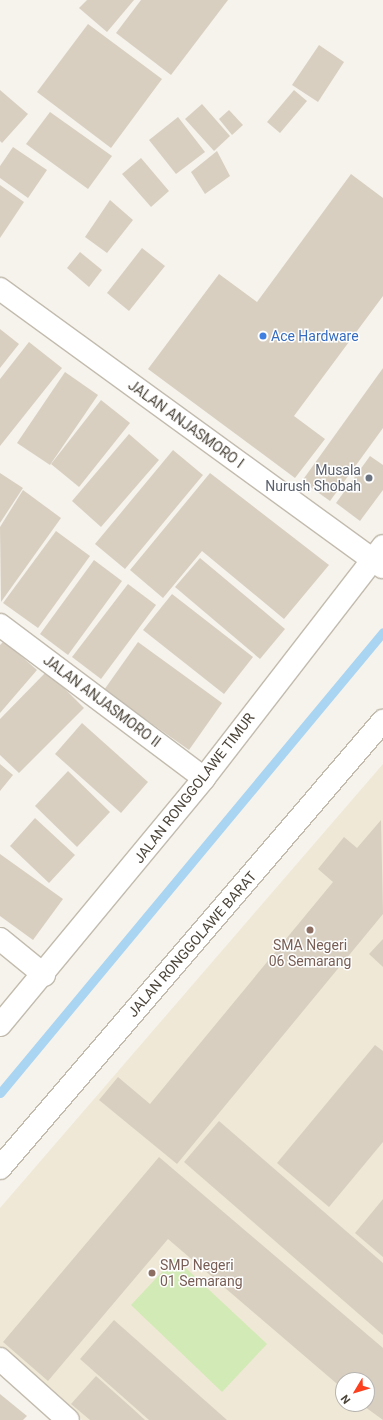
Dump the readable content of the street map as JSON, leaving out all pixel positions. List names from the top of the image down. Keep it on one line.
{"streets":{"street":["JALAN ANJASMORO I","JALAN ANJASMORO II","JALAN RONGGOLAWE TIMUR","JALAN RONGGOLAWE BARAT"]},"crossings":[["JALAN ANJASMORO I","JALAN RONGGOLAWE TIMUR"],["JALAN ANJASMORO II","JALAN RONGGOLAWE TIMUR"]],"places":["Ace Hardware","Musala Nurush Shobah","SMA Negeri 06 Semarang","SMP Negeri 01 Semarang"],"north":"bottom left"}
